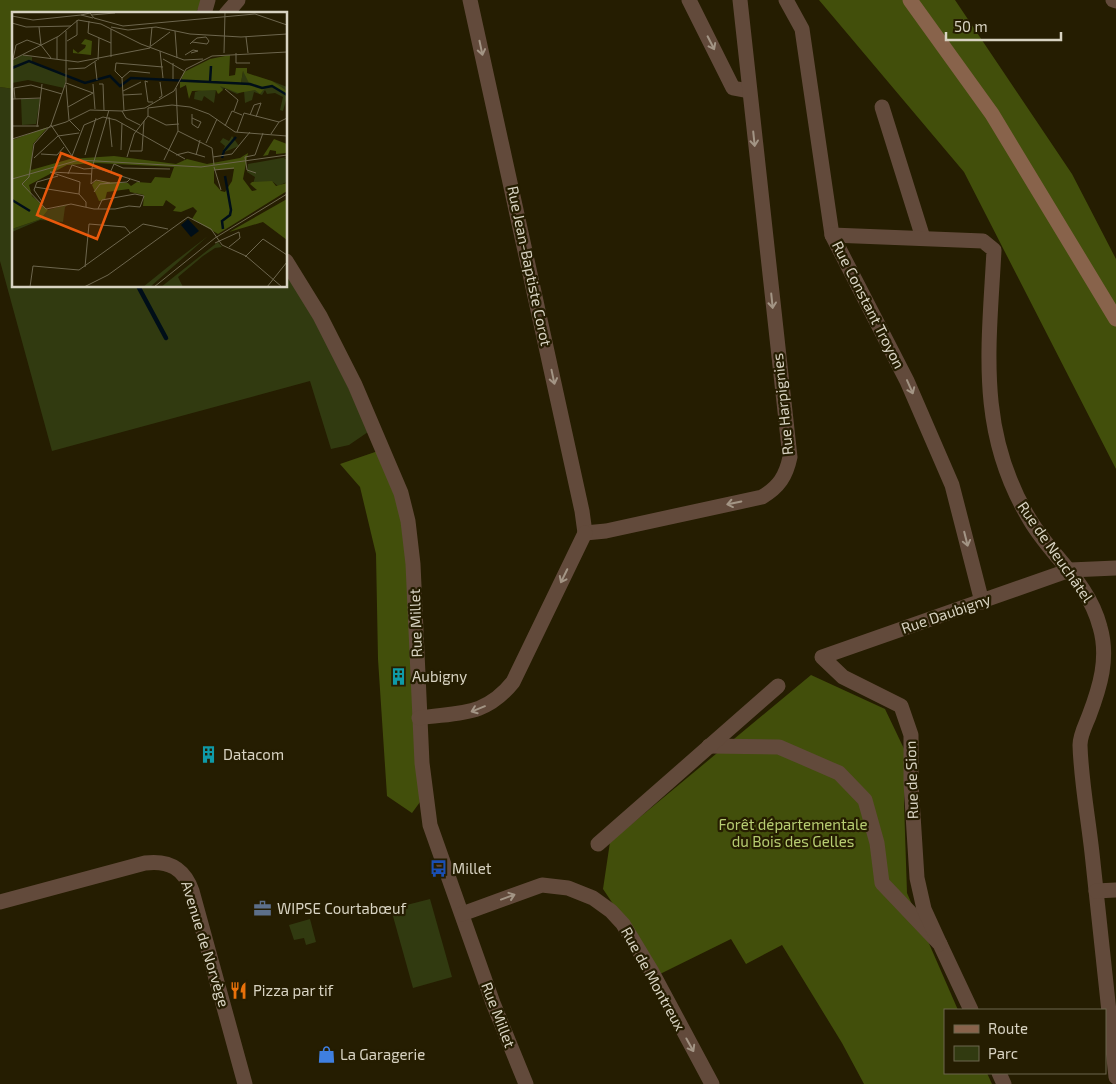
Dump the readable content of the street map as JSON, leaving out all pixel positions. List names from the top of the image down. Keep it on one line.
{"streets":{"street":["Rue Jean-Baptiste Corot","Rue Constant Troyon","Rue Harpignies","Rue de Neuchâtel","Rue Daubigny","Rue Millet","Rue de Sion","Avenue de Norvège","Rue de Montreux"]},"crossings":[["Rue Jean-Baptiste Corot","Rue Harpignies"],["Rue Constant Troyon","Rue de Neuchâtel"],["Rue Constant Troyon","Rue Daubigny"],["Rue de Neuchâtel","Rue Daubigny"],["Rue Daubigny","Rue de Sion"],["Rue Millet","Rue de Montreux"]],"one_way":["Rue Jean-Baptiste Corot","Rue Constant Troyon","Rue de Montreux"],"parks":["Forêt départementale du Bois des Gelles"],"places":{"building":["Aubigny","Datacom"],"bus stop":["Millet"],"office":["WIPSE Courtabœuf"],"restaurant":["Pizza par tif"],"shop":["La Garagerie"]},"legend":["Route","Parc"],"scale_bar":"50 m"}
